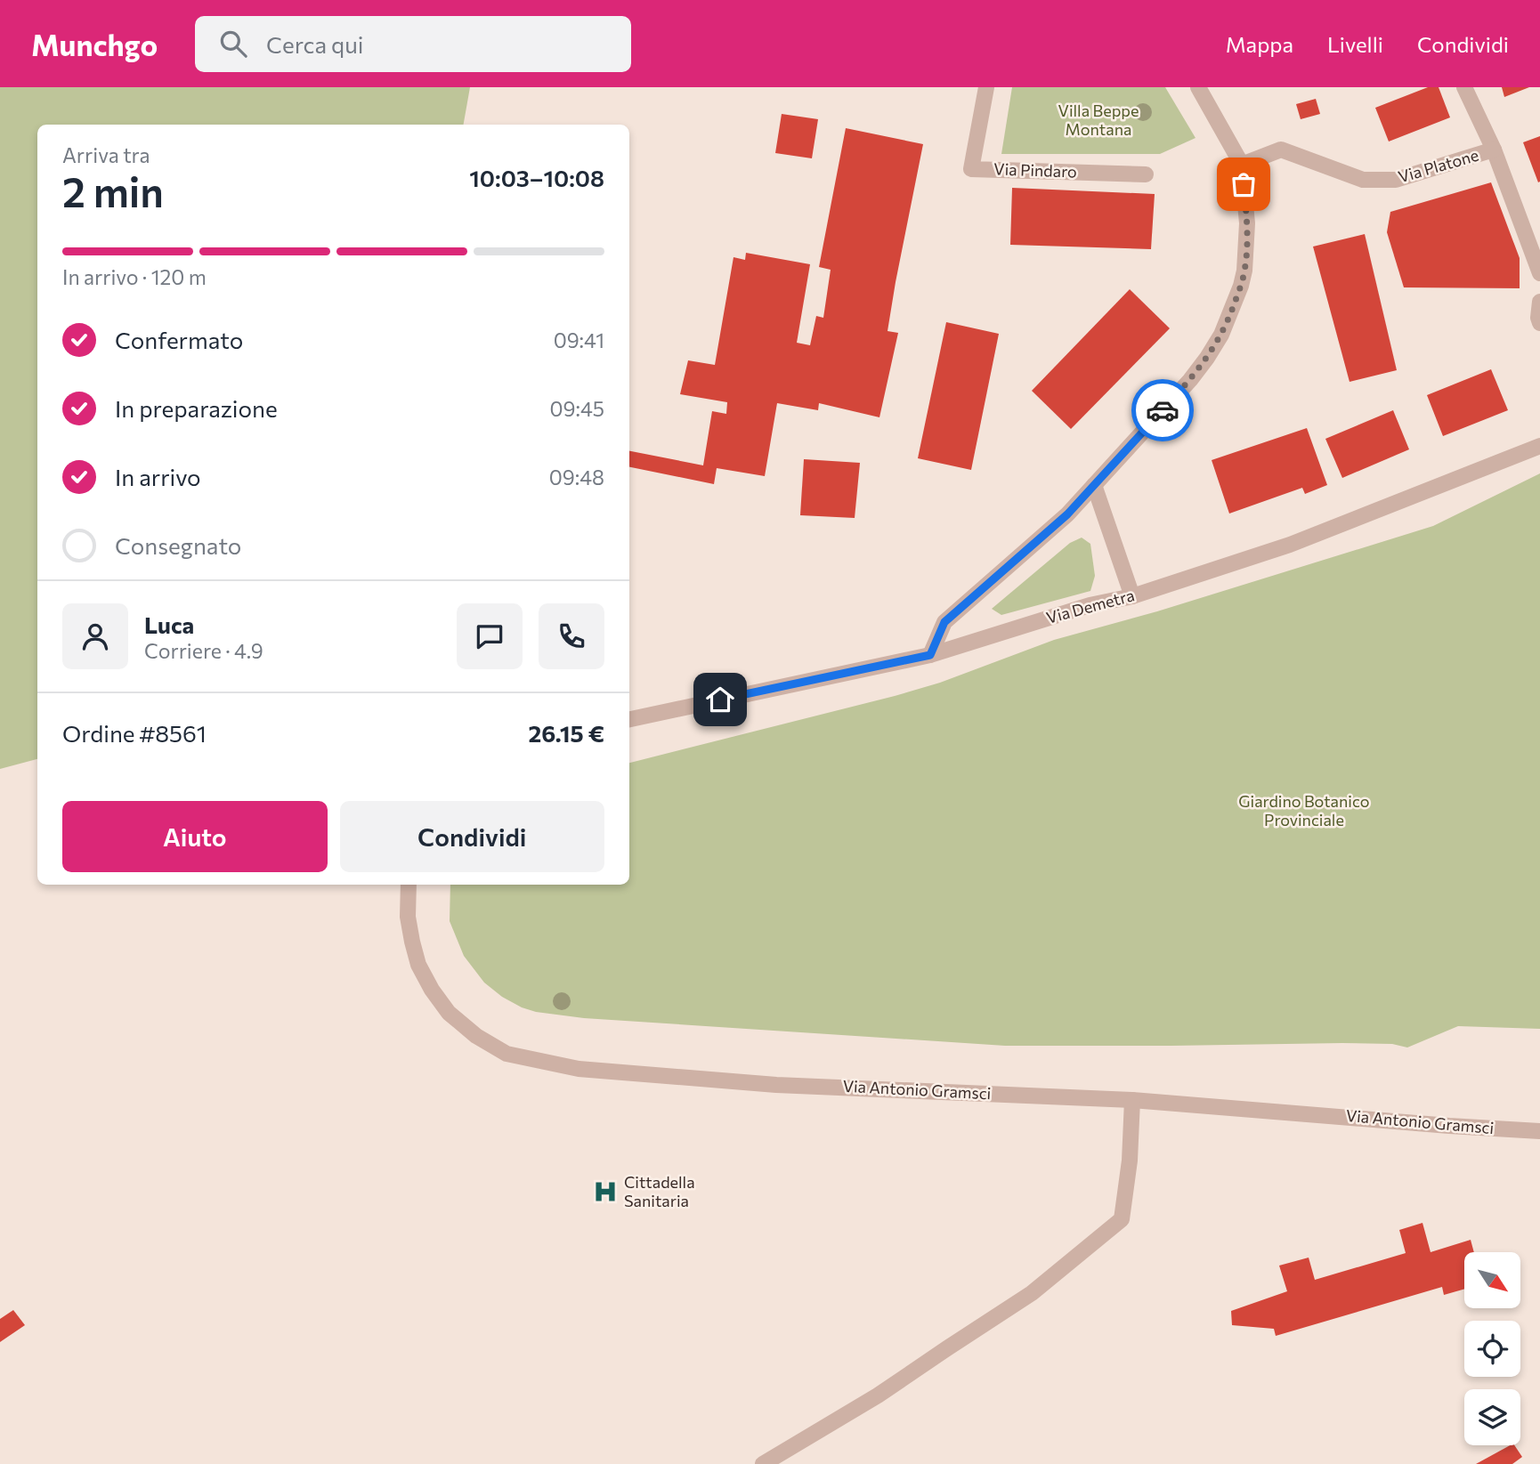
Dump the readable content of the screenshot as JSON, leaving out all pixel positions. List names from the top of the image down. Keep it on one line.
{"streets":{"street":["Via Platone","Via Pindaro","Via Demetra","Via Antonio Gramsci"]},"parks":["Villa Beppe Montana","Giardino Botanico Provinciale"],"places":{"hospital":["Cittadella Sanitaria"]},"north":"bottom right","page":{"header":"Munchgo","search":"Cerca qui","nav":["Mappa","Livelli","Condividi"],"heading":["2 min","Arriva tra","10:03–10:08"],"panel":["Luca","Corriere · 4.9","Ordine #8561","26.15 €"],"bar":"In arrivo · 120 m","list":[["Confermato","09:41"],["In preparazione","09:45"],["In arrivo","09:48"],"Consegnato"],"buttons":["Aiuto","Condividi"]}}
